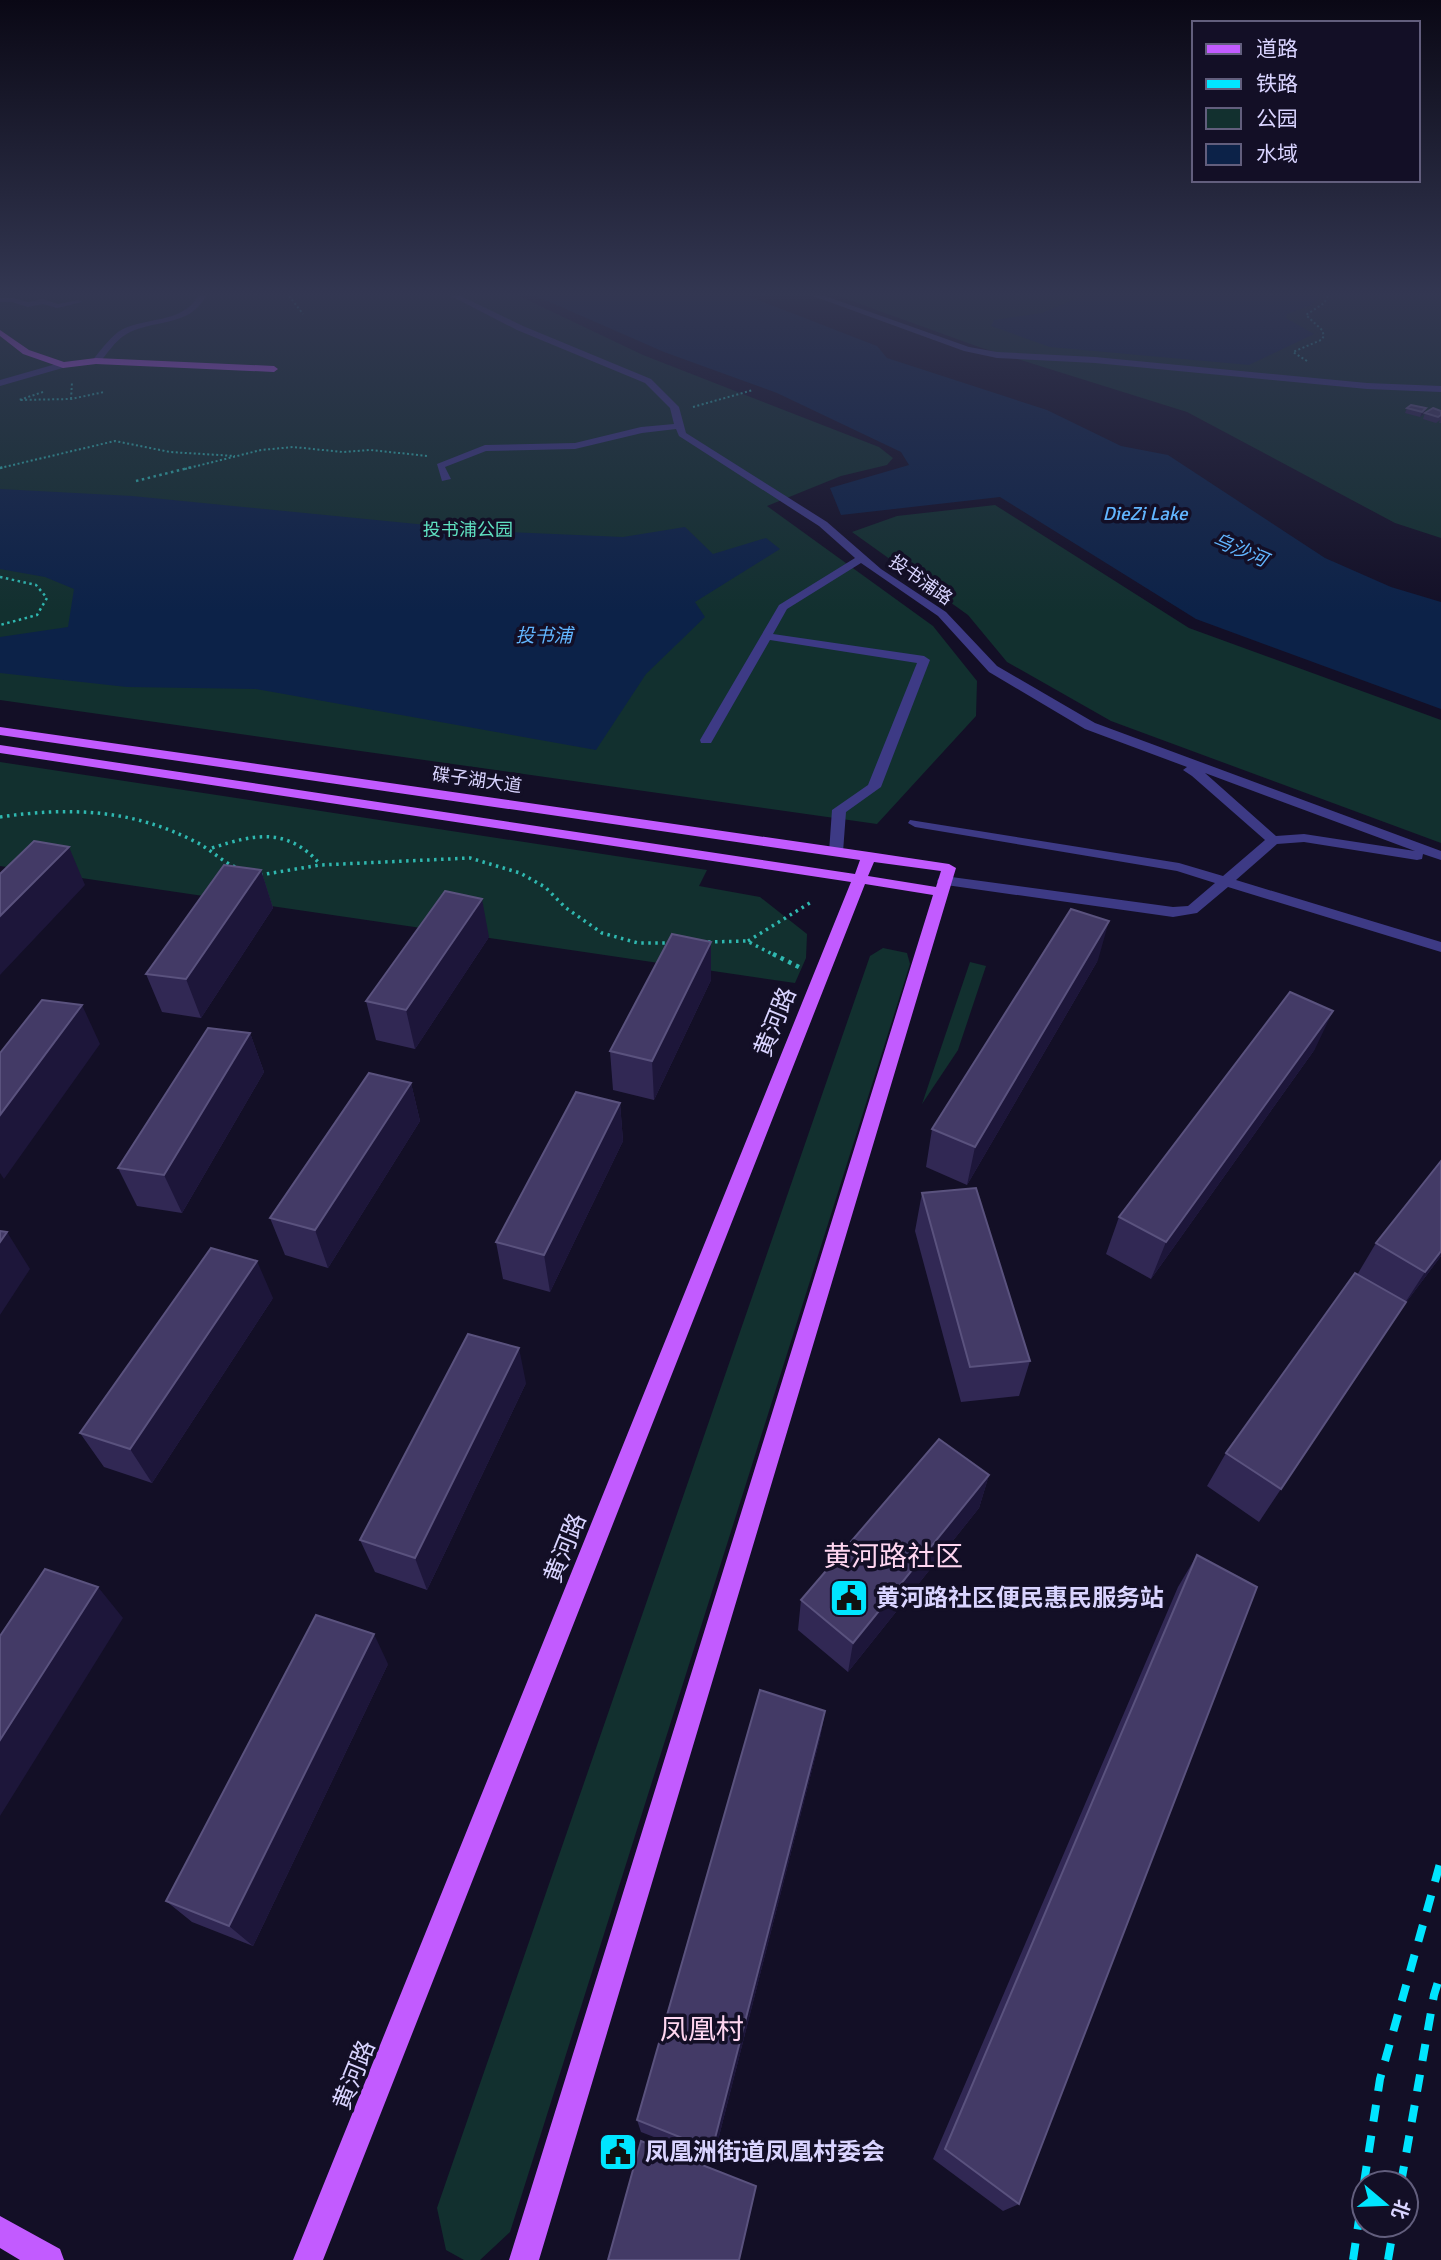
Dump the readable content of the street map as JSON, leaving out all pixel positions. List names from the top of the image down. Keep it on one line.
{"streets":{"main road":["碟子湖大道","黄河路"],"street":["投书浦路"]},"crossings":[["碟子湖大道","黄河路"]],"districts":["黄河路社区","凤凰村"],"water":["DieZi Lake","乌沙河","投书浦"],"parks":["投书浦公园"],"places":{"public building":["黄河路社区便民惠民服务站","凤凰洲街道凤凰村委会"]},"legend":["道路","铁路","公园","水域"],"north":"right"}
